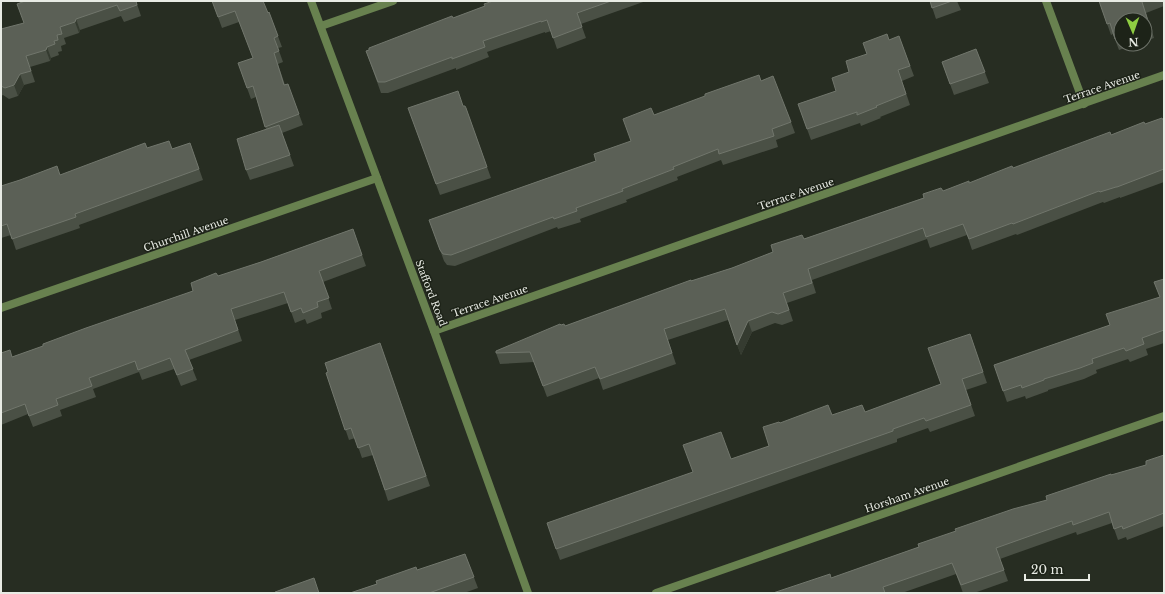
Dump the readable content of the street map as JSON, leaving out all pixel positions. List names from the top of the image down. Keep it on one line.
{"streets":{"street":["Terrace Avenue","Churchill Avenue","Stafford Road","Horsham Avenue"]},"crossings":[["Terrace Avenue","Stafford Road"],["Churchill Avenue","Stafford Road"]],"scale_bar":"20 m","north":"bottom"}
